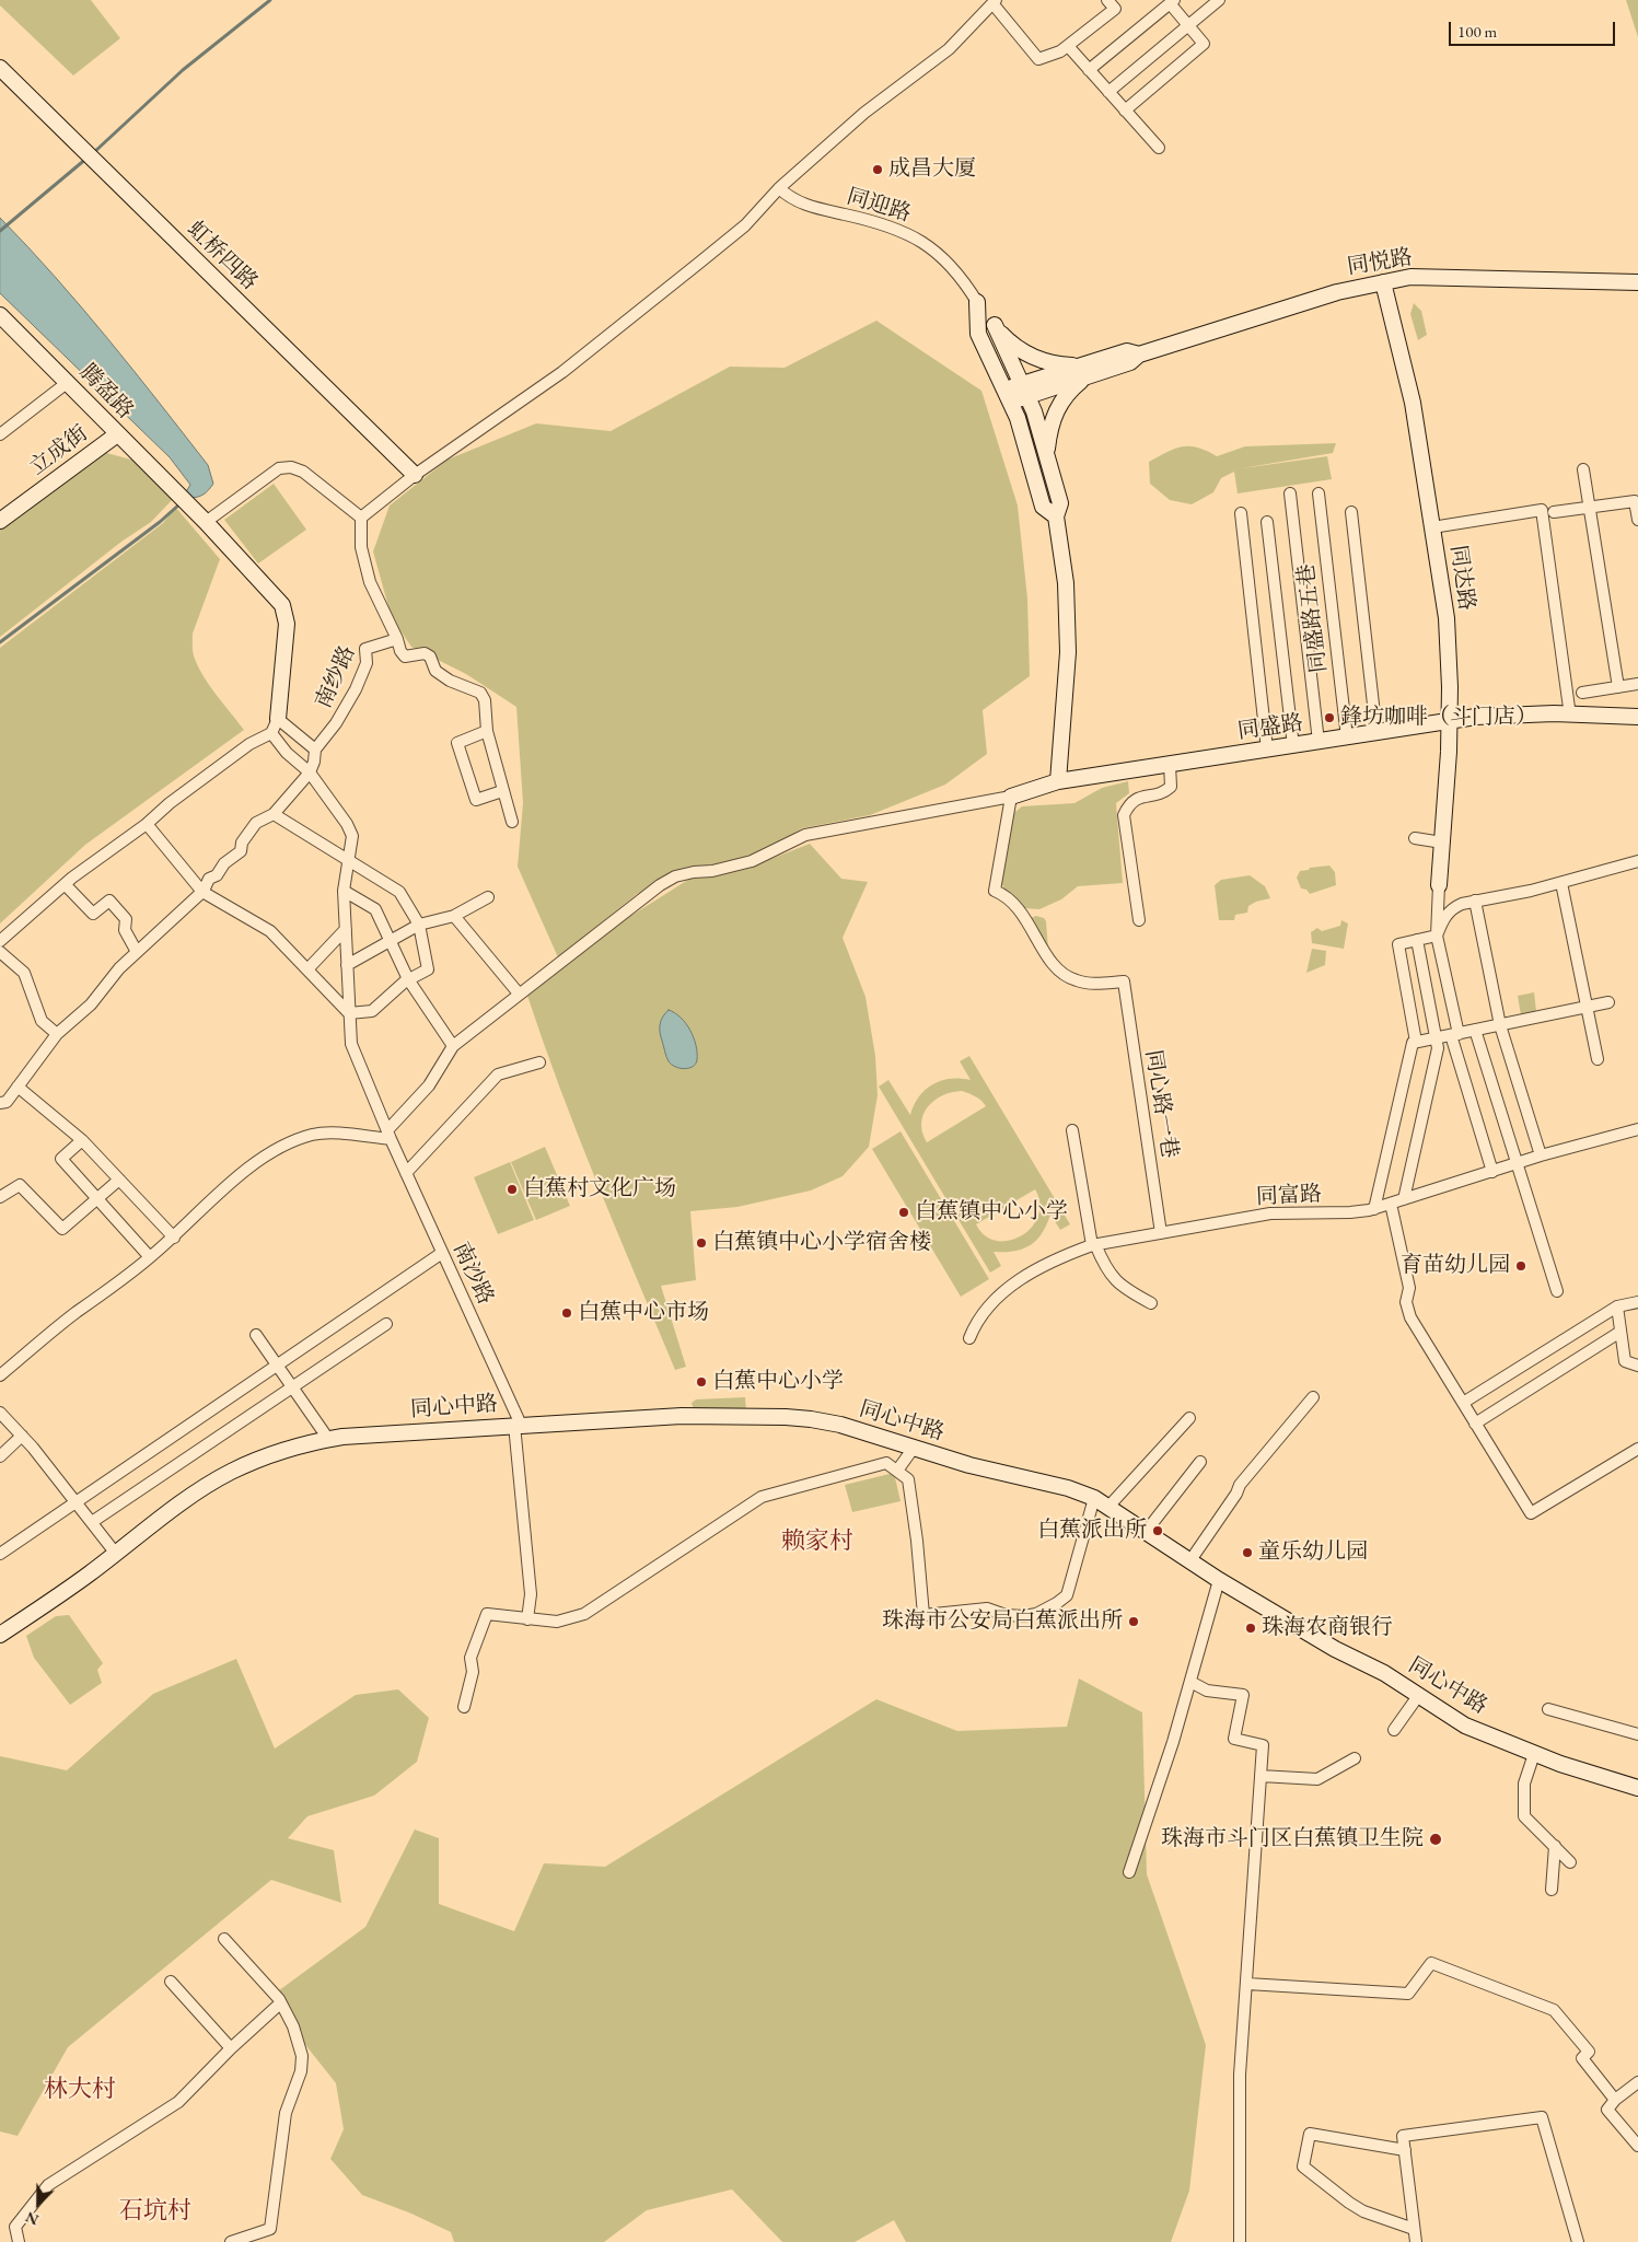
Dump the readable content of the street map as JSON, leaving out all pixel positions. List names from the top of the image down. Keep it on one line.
{"streets":{"street":["同迎路","虹桥四路","同悦路","腾盈路","立成街","同达路","同盛路五巷","南纱路","同盛路","同心路一巷","同富路","南沙路","同心中路"]},"crossings":[["同悦路","同达路"],["腾盈路","立成街"],["腾盈路","南沙路"],["同达路","同盛路"],["同盛路五巷","同盛路"],["南纱路","南沙路"],["同盛路","同心路一巷"],["同心路一巷","同富路"],["南沙路","同心中路"]],"districts":["赖家村","林大村","石坑村"],"places":["成昌大厦","鋒坊咖啡（斗门店）","白蕉村文化广场","白蕉镇中心小学","白蕉镇中心小学宿舍楼","育苗幼儿园","白蕉中心市场","白蕉中心小学","白蕉派出所","童乐幼儿园","珠海市公安局白蕉派出所","珠海农商银行","珠海市斗门区白蕉镇卫生院"],"scale_bar":"100 m","north":"bottom left"}
